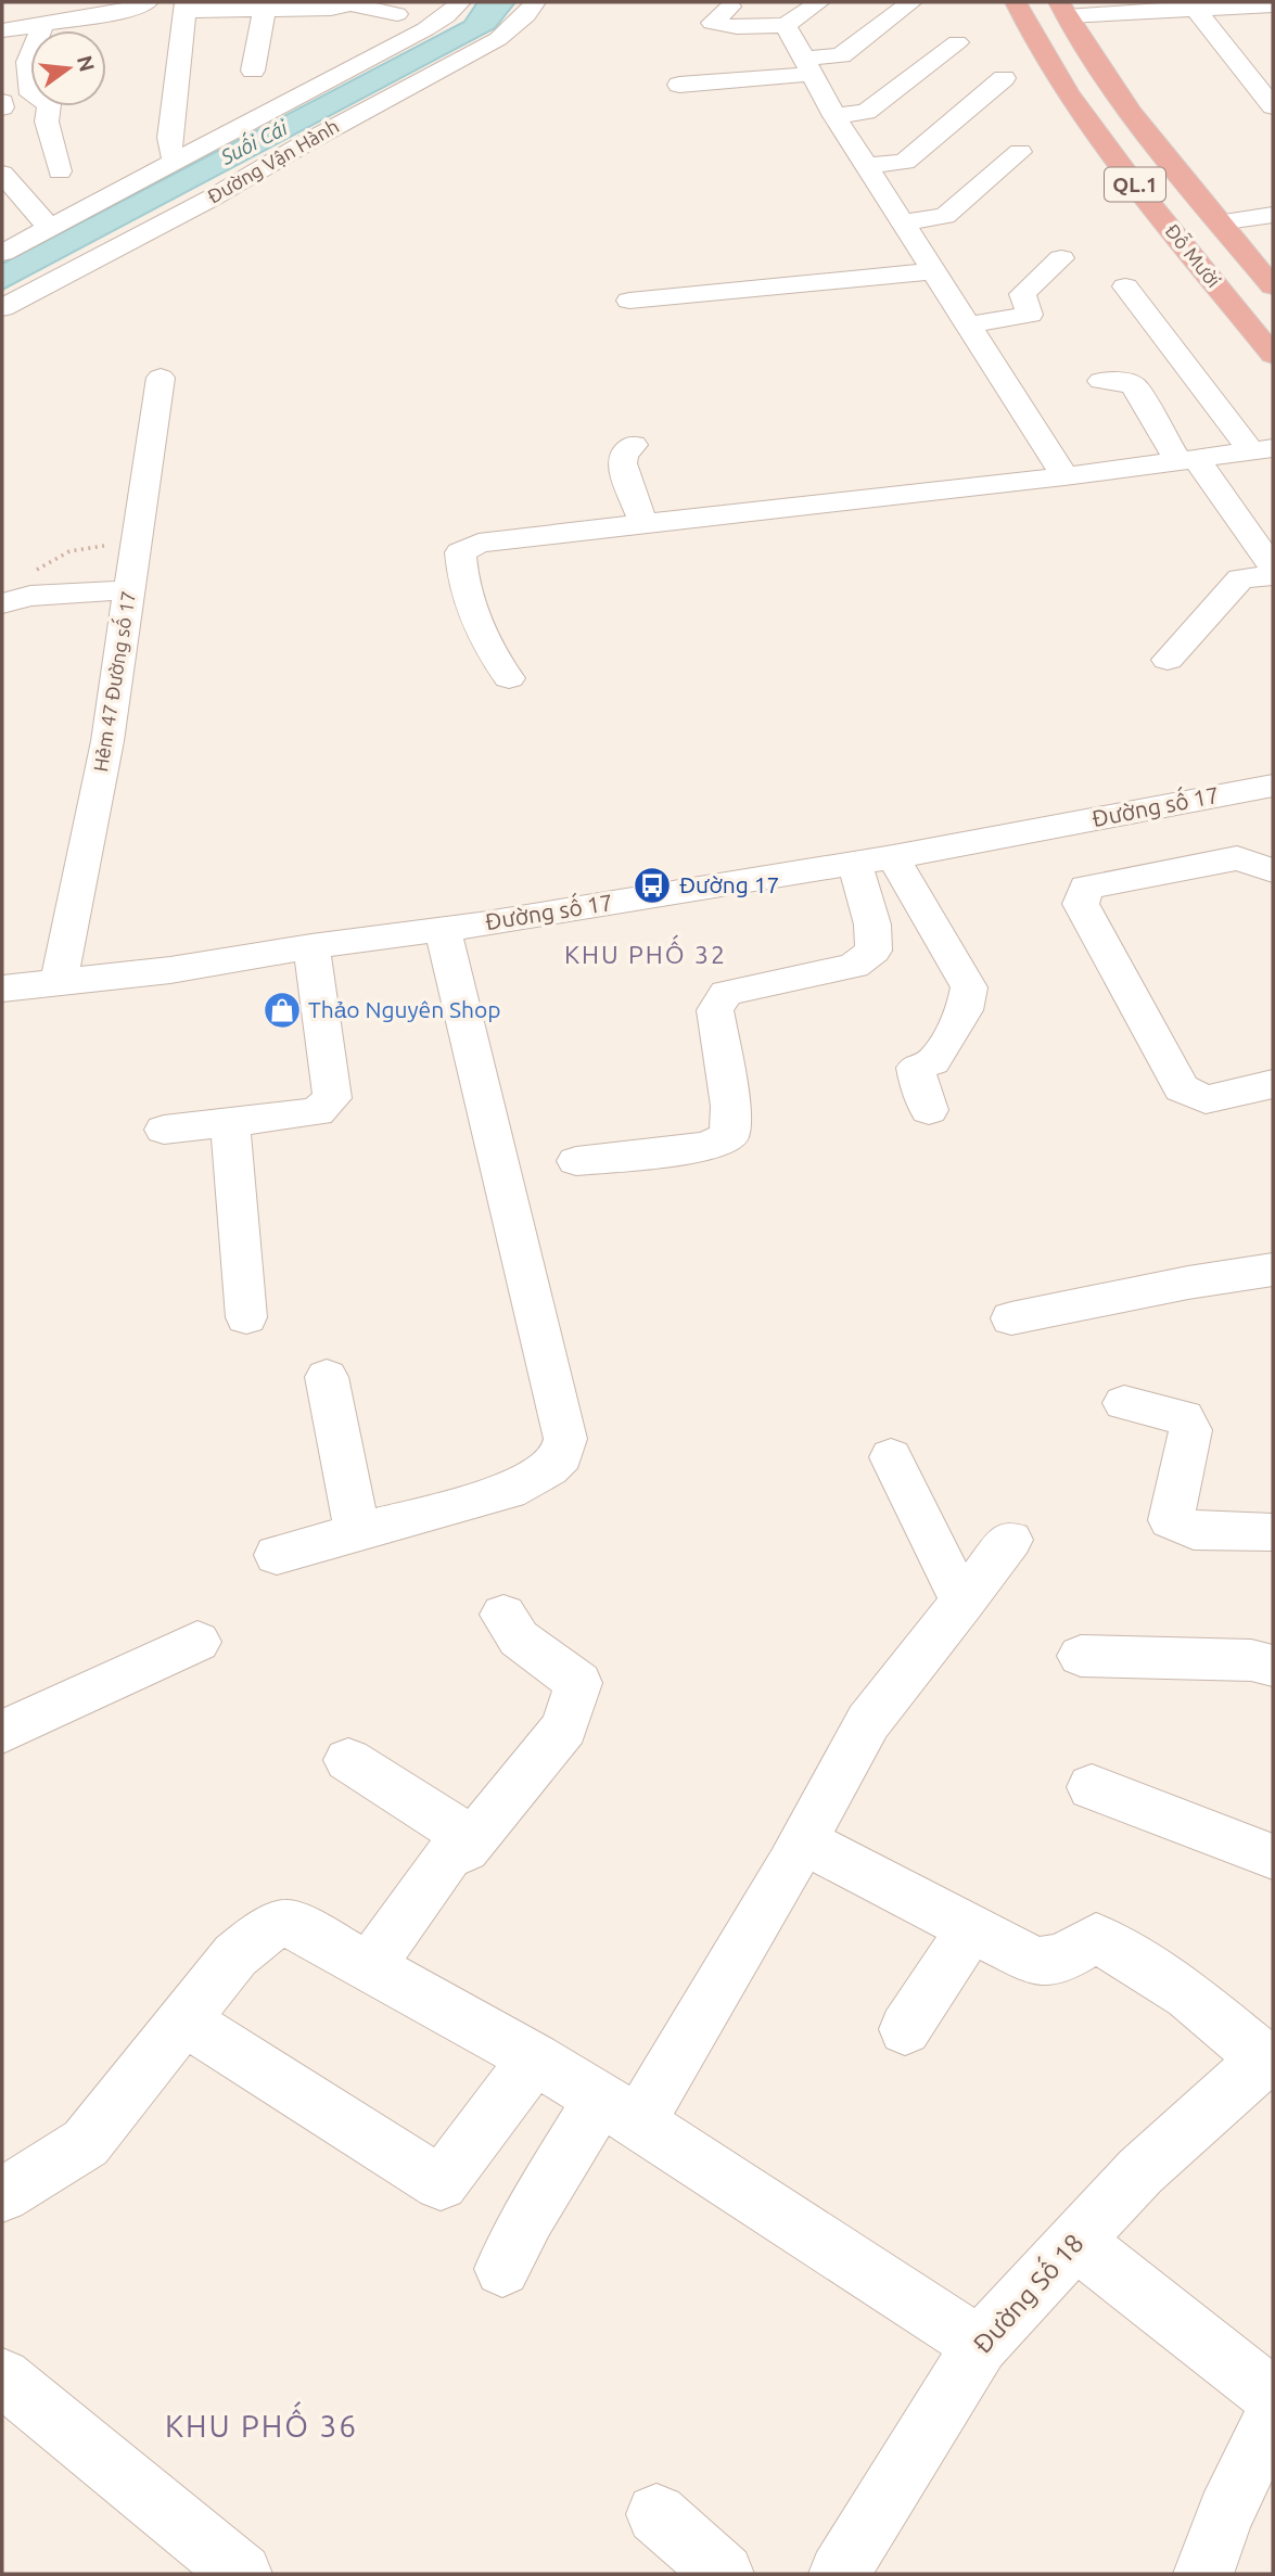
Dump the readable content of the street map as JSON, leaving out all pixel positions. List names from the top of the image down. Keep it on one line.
{"streets":{"highway":["QL.1","Đỗ Mười"],"street":["Đường Vận Hành","Hẻm 47 Đường số 17","Đường số 17","Đường Số 18"]},"crossings":[["Hẻm 47 Đường số 17","Đường số 17"]],"districts":["KHU PHỐ 32","KHU PHỐ 36"],"water":["Suối Cái"],"places":{"bus stop":["Đường 17"],"shop":["Thảo Nguyên Shop"]},"north":"right"}
